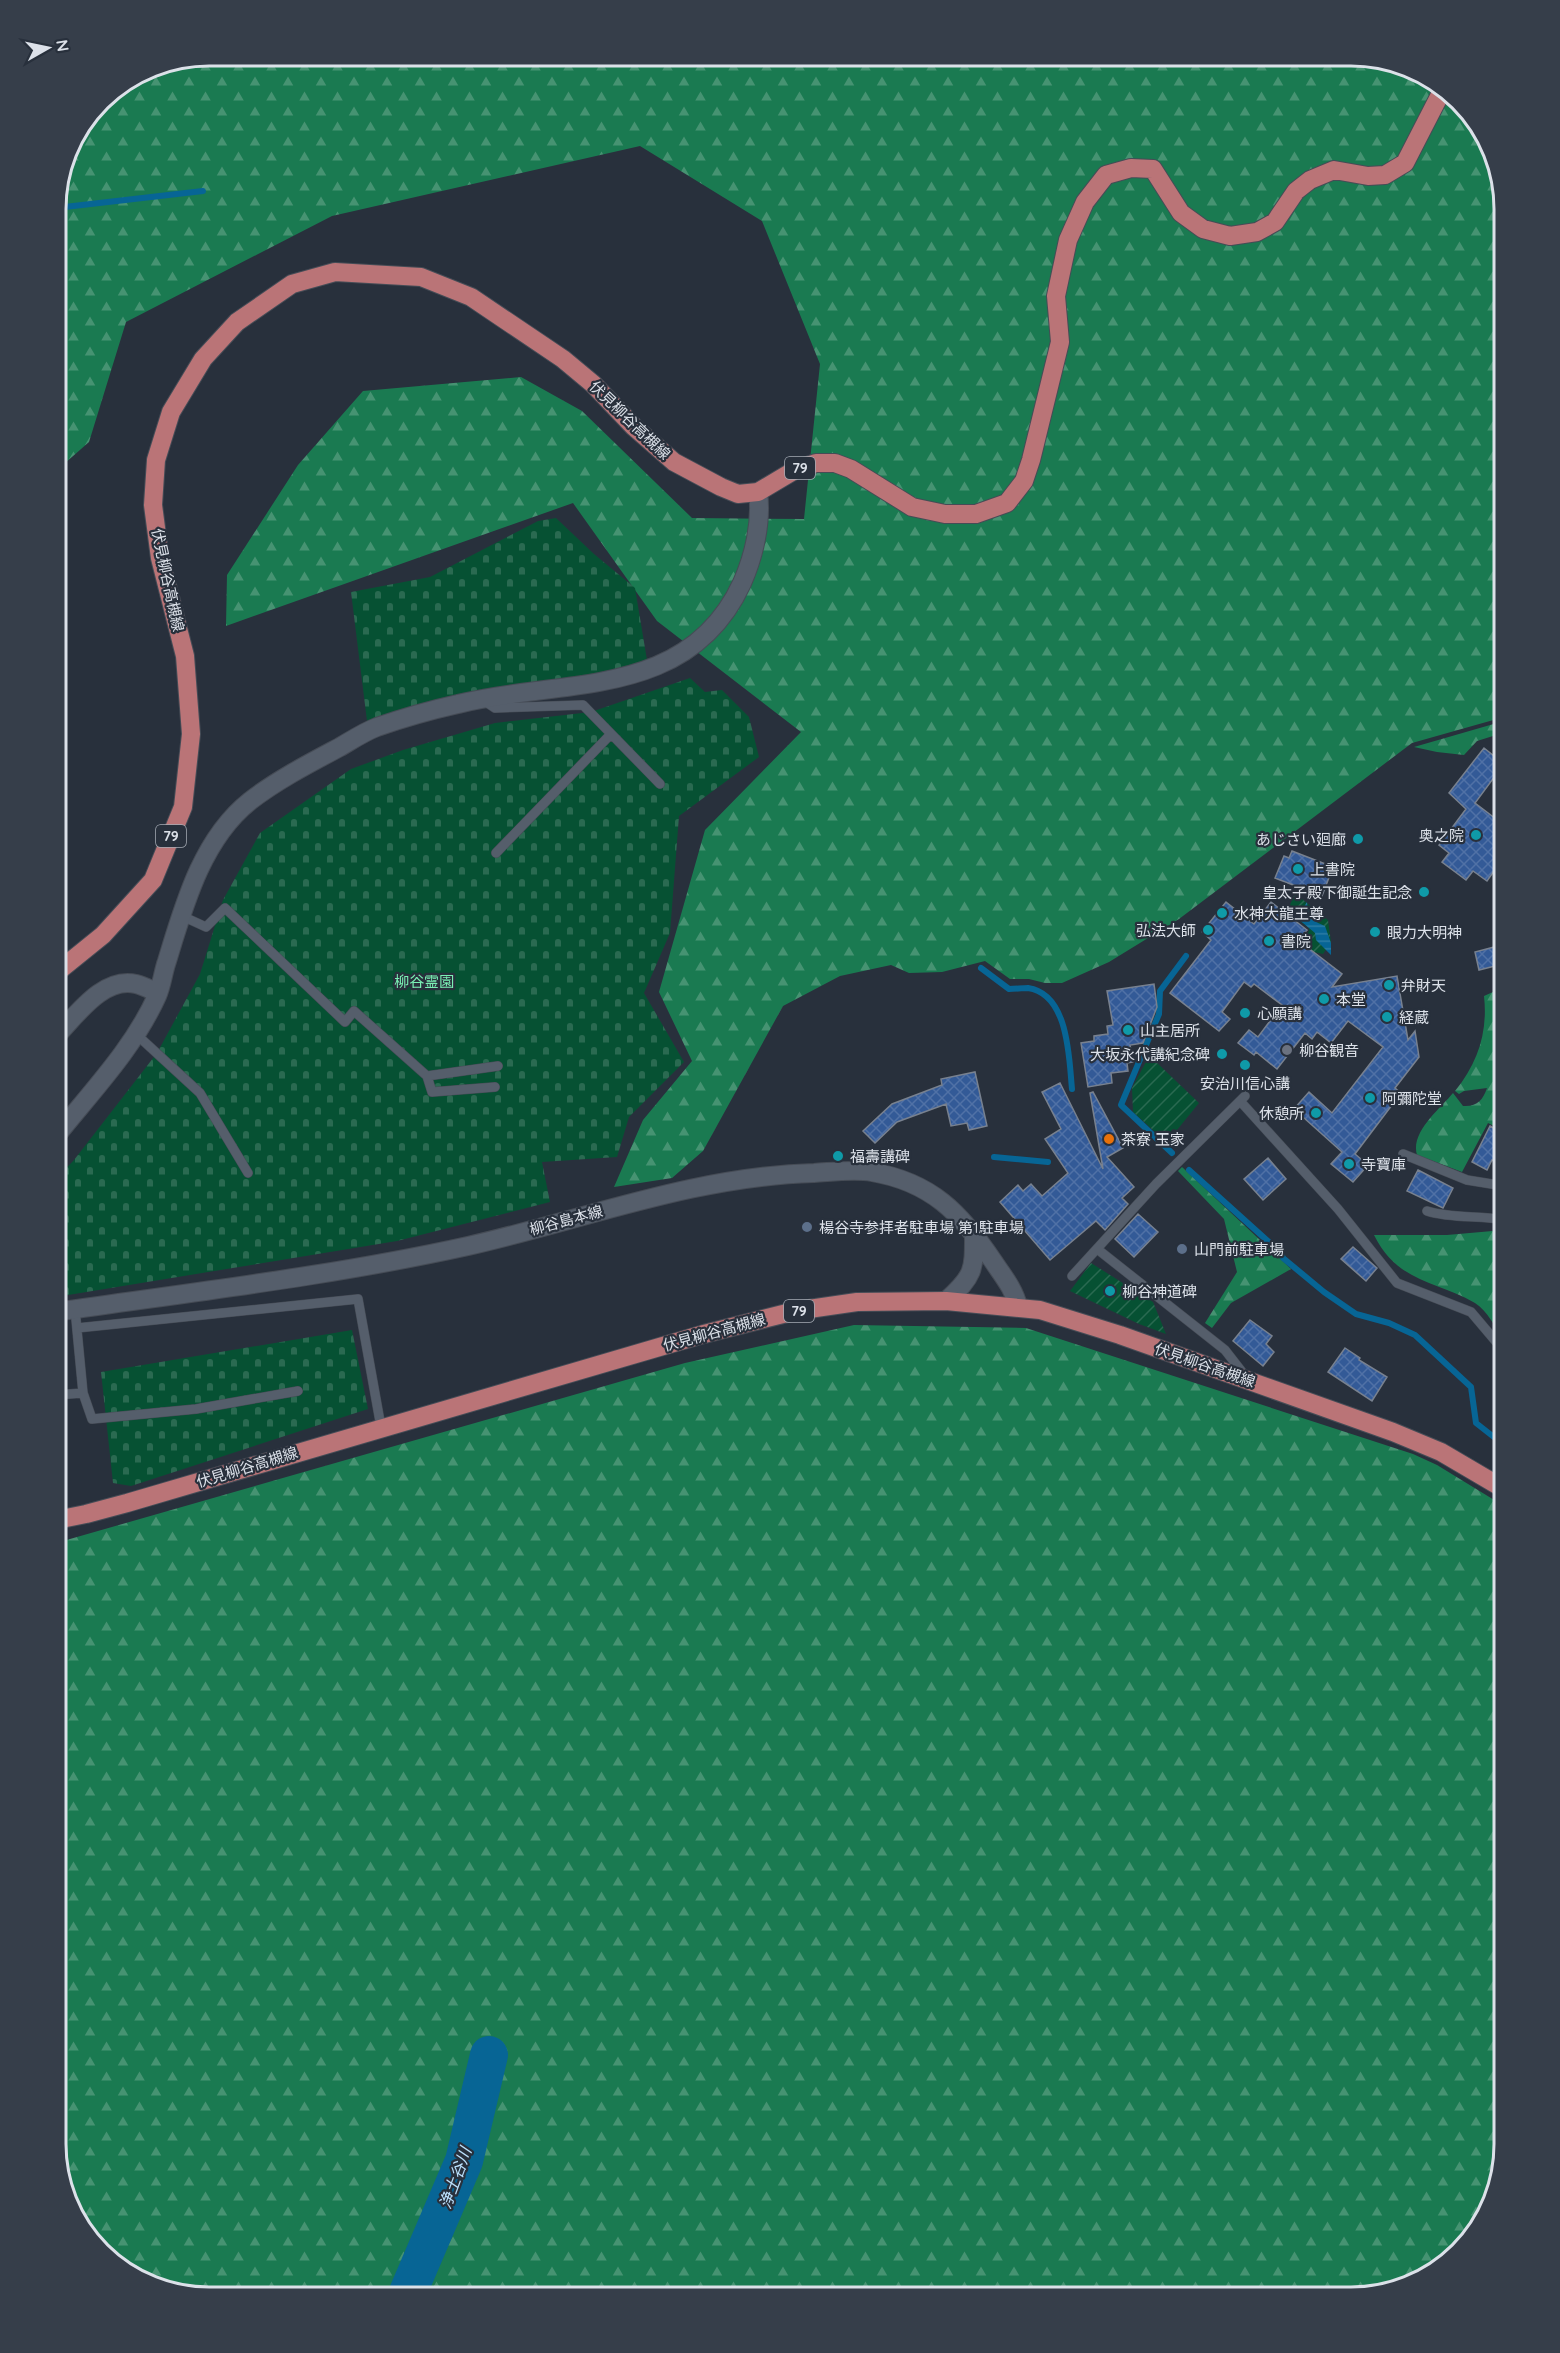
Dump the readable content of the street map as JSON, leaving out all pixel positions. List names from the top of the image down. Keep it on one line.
{"streets":{"main road":["伏見柳谷高槻線","79"],"street":["柳谷島本線"]},"crossings":[["伏見柳谷高槻線","79"],["伏見柳谷高槻線","柳谷島本線"]],"water":["浄土谷川"],"parks":["柳谷霊園"],"places":["奥之院","あじさい廻廊","上書院","皇太子殿下御誕生記念","水神大龍王尊","弘法大師","眼力大明神","書院","弁財天","本堂","心願講","経蔵","山主居所","柳谷観音","大坂永代講紀念碑","安治川信心講","阿彌陀堂","休憩所","茶寮 玉家","福壽講碑","寺寶庫","楊谷寺参拝者駐車場 第1駐車場","山門前駐車場","柳谷神道碑"],"north":"right"}
